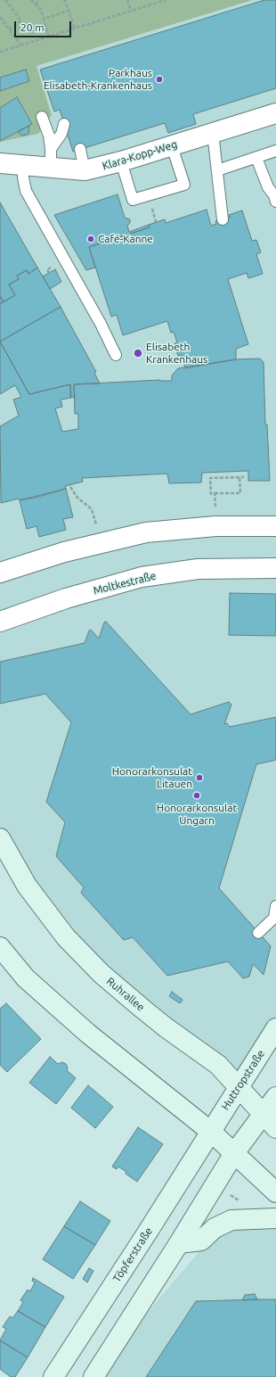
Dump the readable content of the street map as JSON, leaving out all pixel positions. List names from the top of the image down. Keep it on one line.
{"streets":{"main road":["Ruhrallee","Huttropstraße","Töpferstraße"],"street":["Klara-Kopp-Weg","Moltkestraße"]},"crossings":[["Ruhrallee","Huttropstraße"],["Huttropstraße","Töpferstraße"]],"places":["Parkhaus Elisabeth-Krankenhaus","Café-Kanne","Elisabeth Krankenhaus","Honorarkonsulat Litauen","Honorarkonsulat Ungarn"],"scale_bar":"20 m"}
